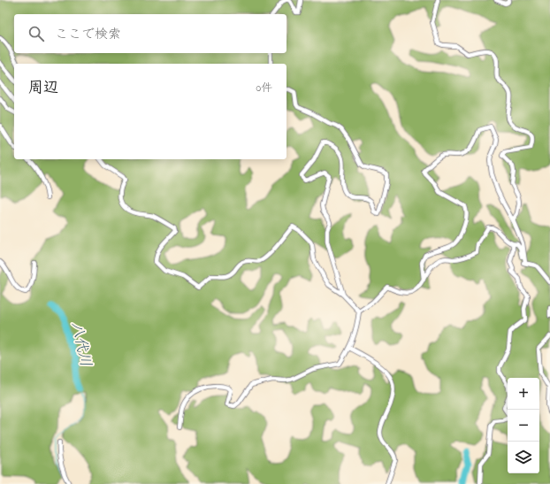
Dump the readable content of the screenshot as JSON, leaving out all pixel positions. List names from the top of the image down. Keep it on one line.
{"water":["八代川"],"page":{"search":"ここで検索","heading":["周辺","0件"],"map_buttons":["+","−"]}}
